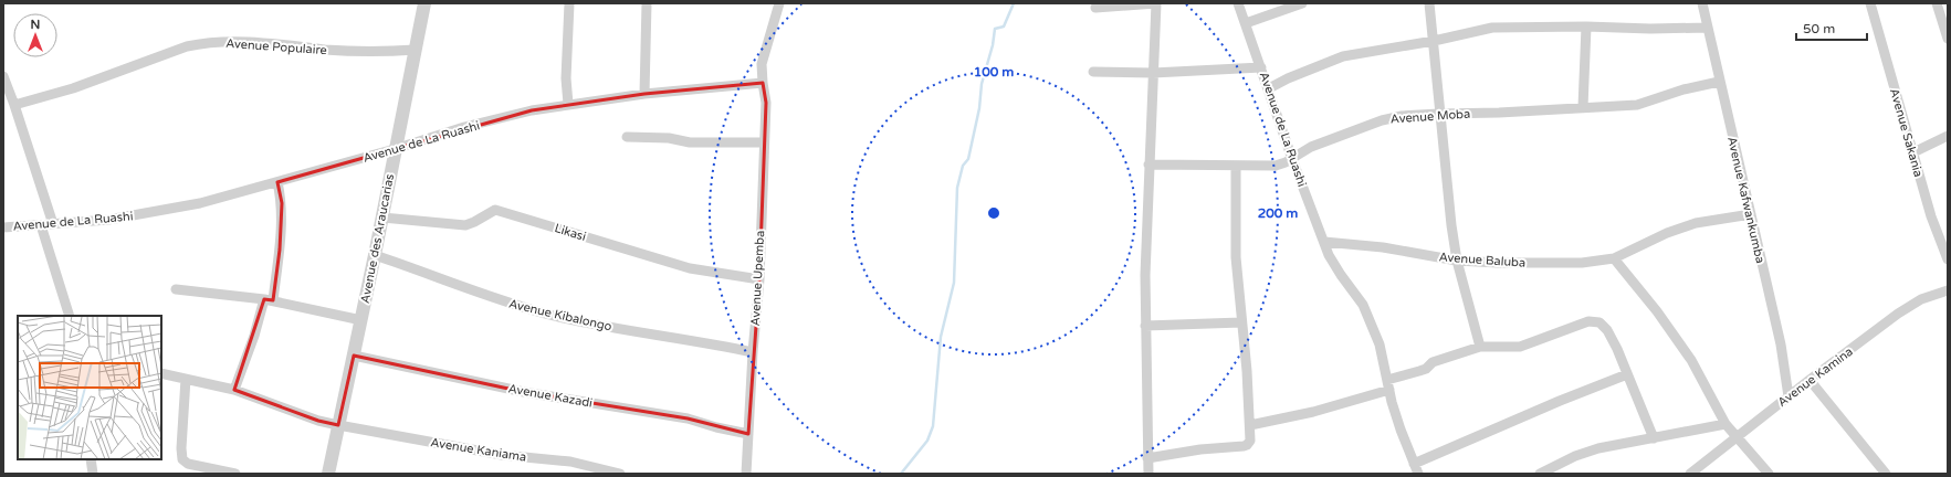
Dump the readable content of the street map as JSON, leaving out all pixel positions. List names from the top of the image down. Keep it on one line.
{"streets":{"street":["Avenue Populaire","Avenue Moba","Avenue de La Ruashi","Avenue Sakania","Avenue Kafwankumba","Likasi","Avenue des Araucarias","Avenue Baluba","Avenue Upemba","Avenue Kibalongo","Avenue Kamina","Avenue Kazadi","Avenue Kaniama"]},"crossings":[["Avenue Populaire","Avenue des Araucarias"],["Avenue Moba","Avenue de La Ruashi"],["Avenue Moba","Avenue Kafwankumba"],["Avenue de La Ruashi","Avenue des Araucarias"],["Avenue de La Ruashi","Avenue Baluba"],["Avenue de La Ruashi","Avenue Upemba"],["Avenue Kafwankumba","Avenue Baluba"],["Avenue Kafwankumba","Avenue Kamina"],["Likasi","Avenue des Araucarias"],["Likasi","Avenue Upemba"],["Avenue des Araucarias","Avenue Kibalongo"],["Avenue des Araucarias","Avenue Kazadi"],["Avenue des Araucarias","Avenue Kaniama"],["Avenue Upemba","Avenue Kibalongo"],["Avenue Upemba","Avenue Kazadi"]],"scale_bar":"50 m","north":"top","rings":["100 m","200 m"]}
